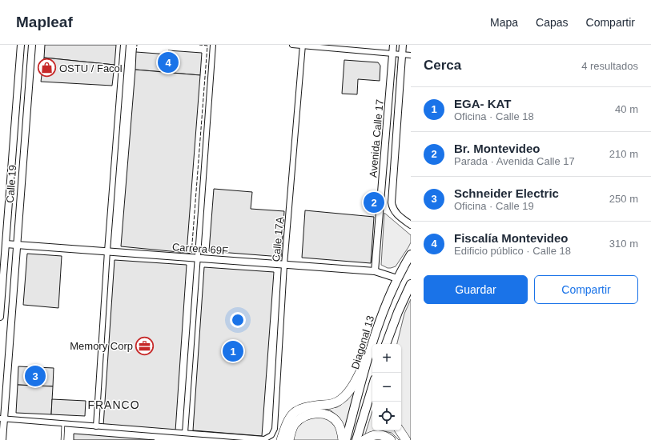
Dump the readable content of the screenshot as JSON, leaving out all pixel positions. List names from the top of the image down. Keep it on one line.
{"streets":{"main road":["Diagonal 13"],"street":["Avenida Calle 17","Calle 19","Calle 17A","Carrera 69F"]},"crossings":[["Avenida Calle 17","Carrera 69F"],["Calle 19","Carrera 69F"],["Calle 17A","Carrera 69F"],["Carrera 69F","Diagonal 13"]],"districts":["FRANCO"],"places":{"shop":["OSTU / Facol"],"office":["Memory Corp"]},"page":{"header":"Mapleaf","nav":["Mapa","Capas","Compartir"],"heading":["Cerca","4 resultados"],"pins":["4","2","1","3"],"list":[{"mark":"1","name":"EGA- KAT","note":"Oficina · Calle 18","value":"40 m"},{"mark":"2","name":"Br. Montevideo","note":"Parada · Avenida Calle 17","value":"210 m"},{"mark":"3","name":"Schneider Electric","note":"Oficina · Calle 19","value":"250 m"},{"mark":"4","name":"Fiscalía Montevideo","note":"Edificio público · Calle 18","value":"310 m"}],"buttons":["Guardar","Compartir"],"map_buttons":["+","−"]}}
